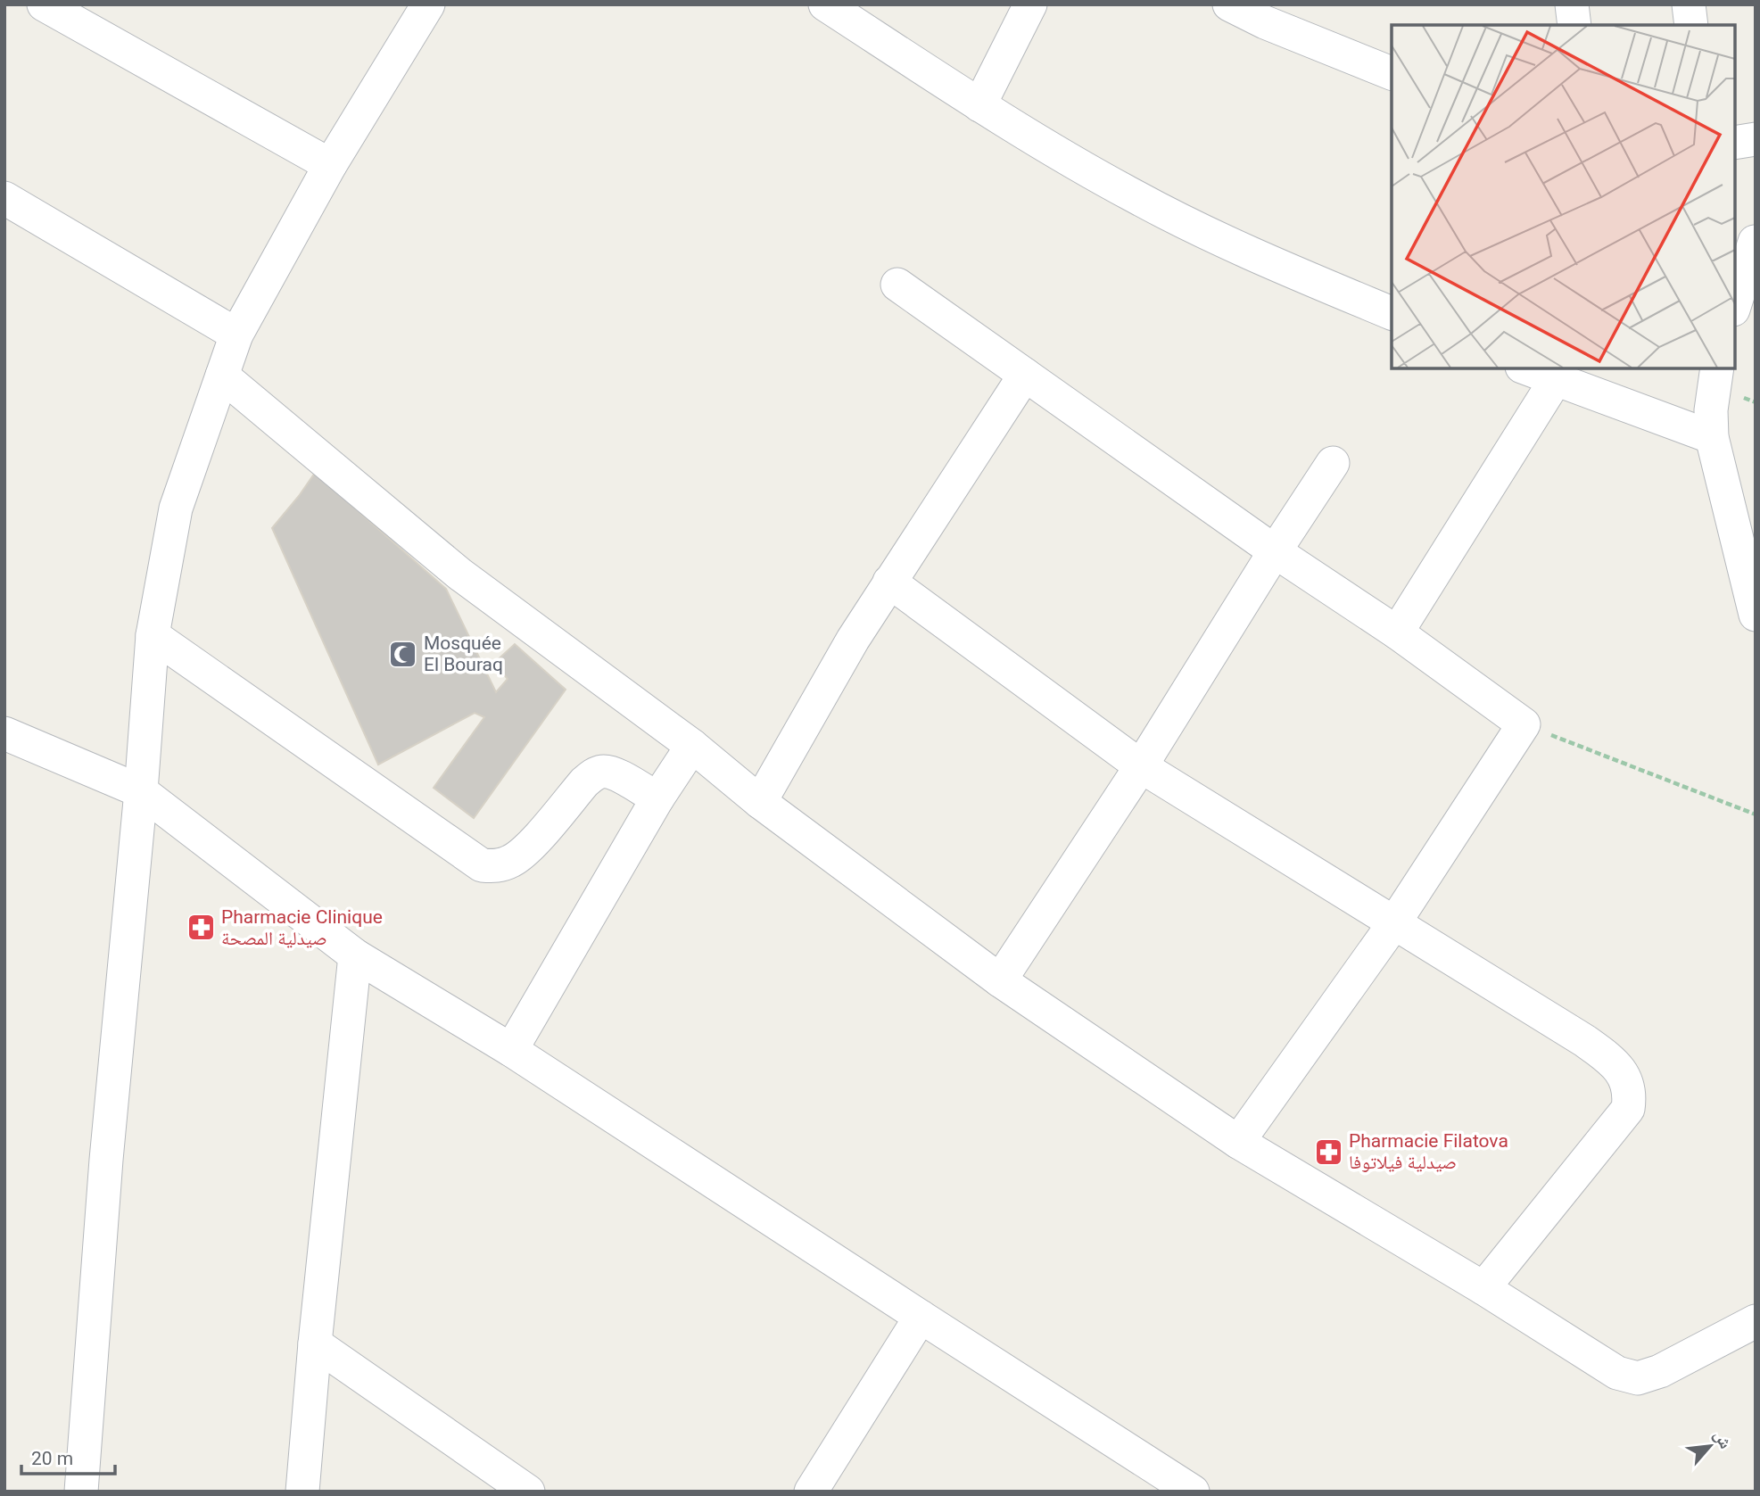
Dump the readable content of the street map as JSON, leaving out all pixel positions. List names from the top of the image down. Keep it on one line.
{"places":{"mosque":["Mosquée El Bouraq"],"pharmacy":["Pharmacie Clinique صيدلية المصحة","Pharmacie Filatova صيدلية فيلاتوفا"]},"scale_bar":"20 m","north":"top right"}
